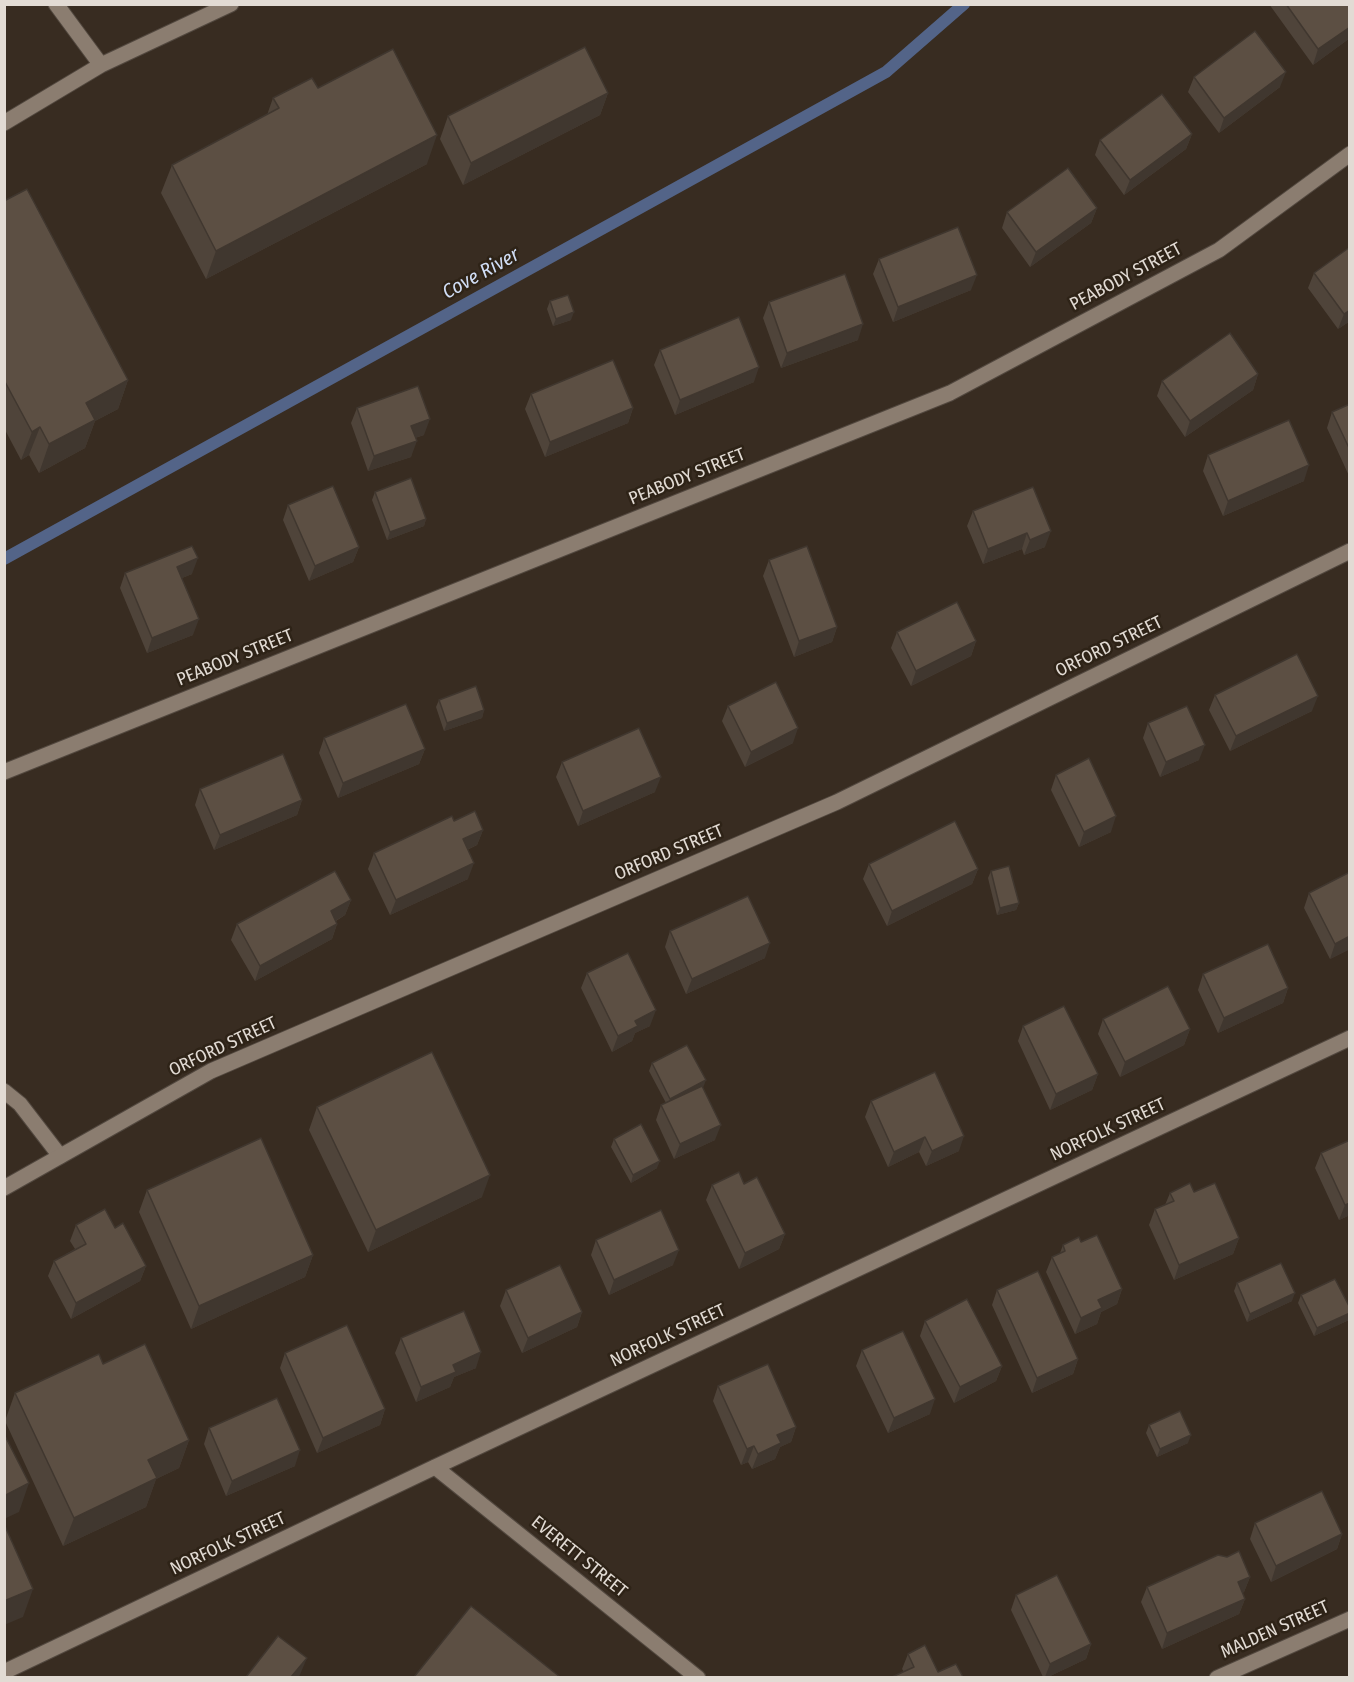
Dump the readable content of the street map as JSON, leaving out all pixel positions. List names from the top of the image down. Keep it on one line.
{"streets":{"street":["PEABODY STREET","ORFORD STREET","NORFOLK STREET","EVERETT STREET","MALDEN STREET"]},"crossings":[["NORFOLK STREET","EVERETT STREET"]],"water":["Cove River"]}
